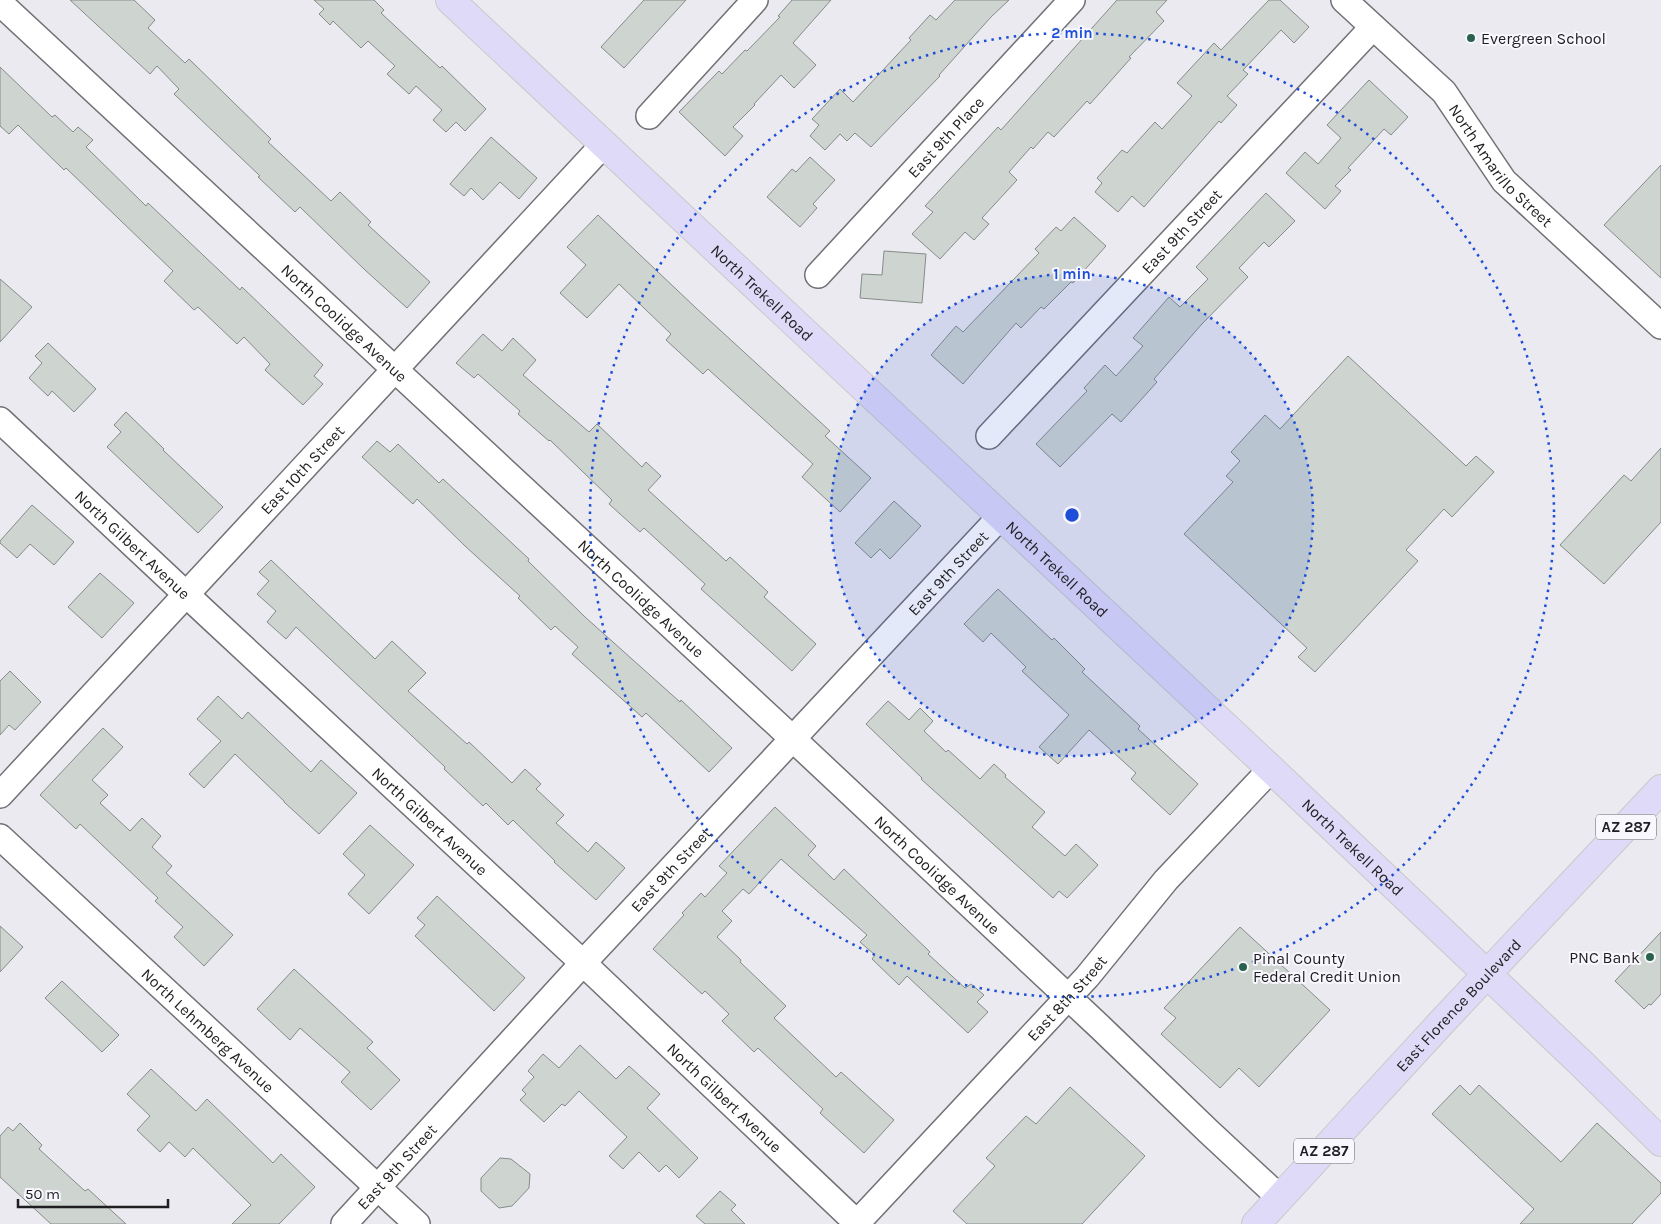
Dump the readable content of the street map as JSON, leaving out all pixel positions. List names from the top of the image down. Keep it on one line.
{"streets":{"main road":["North Trekell Road","AZ 287","East Florence Boulevard"],"street":["East 9th Place","North Amarillo Street","East 9th Street","North Coolidge Avenue","East 10th Street","North Gilbert Avenue","East 8th Street","North Lehmberg Avenue"]},"crossings":[["North Amarillo Street","East 9th Street"],["East 9th Street","North Trekell Road"],["East 9th Street","North Coolidge Avenue"],["East 9th Street","North Gilbert Avenue"],["East 9th Street","North Lehmberg Avenue"],["North Trekell Road","East 10th Street"],["North Trekell Road","East 8th Street"],["North Trekell Road","East Florence Boulevard"],["North Coolidge Avenue","East 10th Street"],["North Coolidge Avenue","East 8th Street"],["North Coolidge Avenue","East Florence Boulevard"],["East 10th Street","North Gilbert Avenue"],["North Gilbert Avenue","East 8th Street"]],"places":["Evergreen School","PNC Bank","Pinal County Federal Credit Union"],"scale_bar":"50 m","rings":["2 min","1 min"]}
